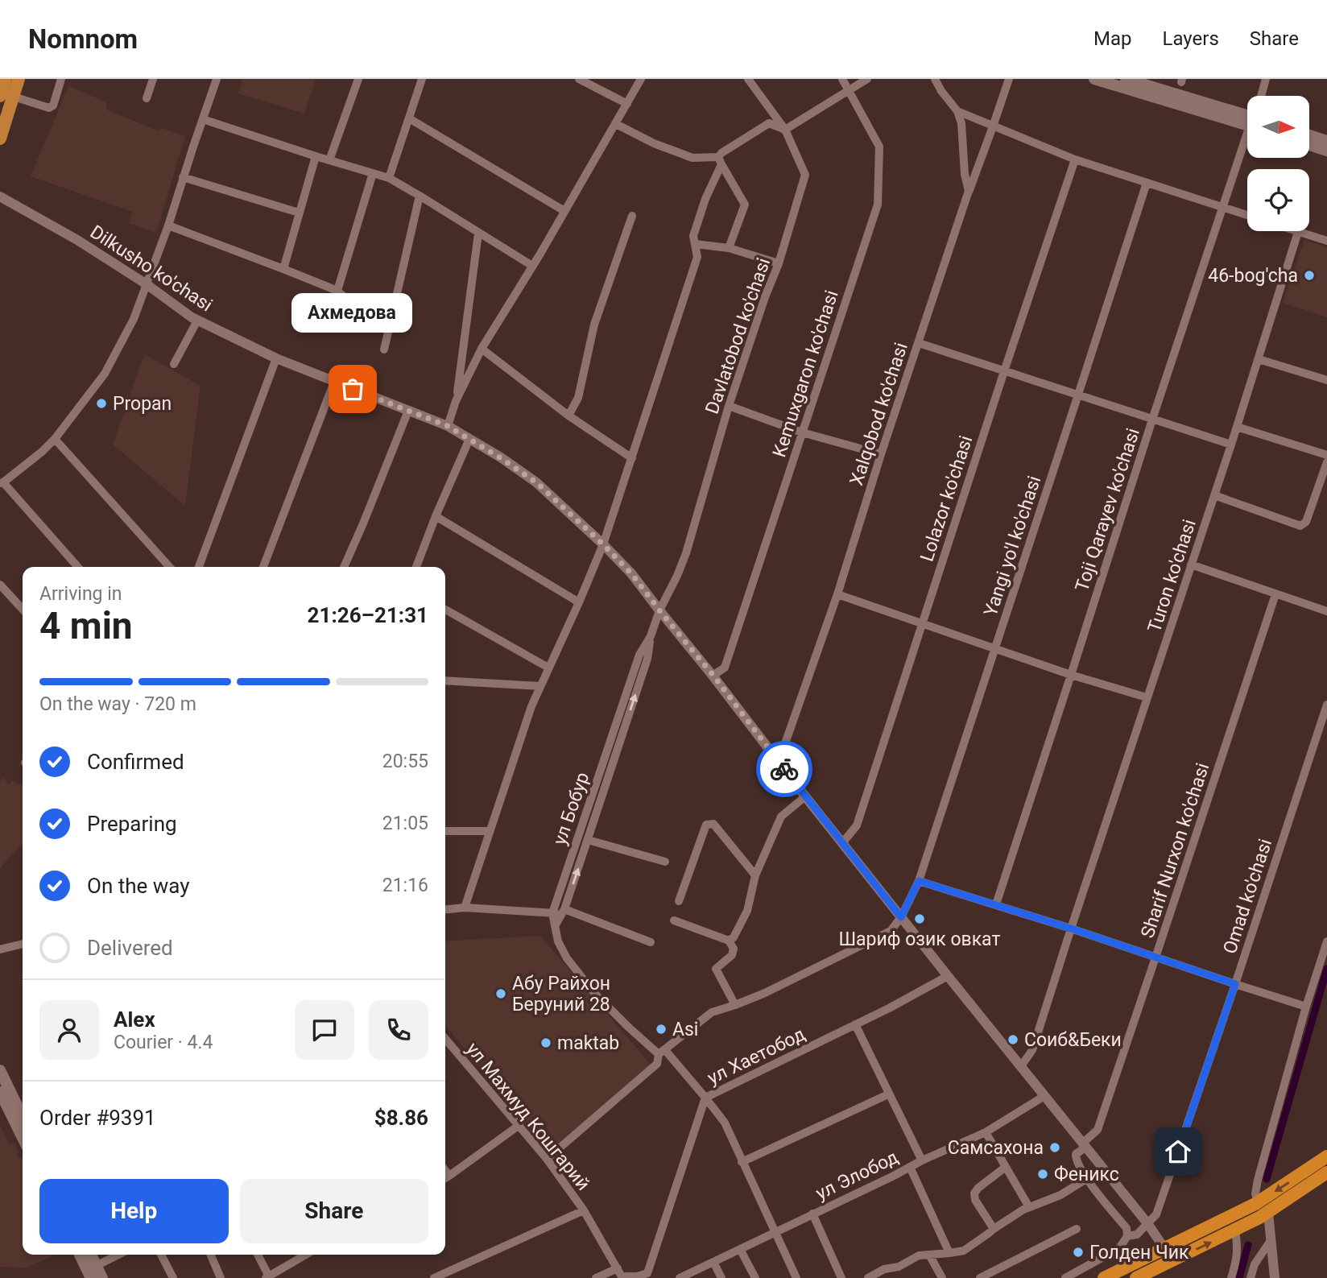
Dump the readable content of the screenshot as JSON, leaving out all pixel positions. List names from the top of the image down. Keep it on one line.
{"streets":{"street":["Dilkusho ko'chasi","Davlatobod ko'chasi","Kemuxgaron ko'chasi","Xalqobod ko'chasi","Lolazor ko'chasi","Toji Qarayev ko'chasi","Yangi yo'l ko'chasi","Turon ko'chasi","ул Бобур","Sharif Nurxon ko'chasi","Omad ko'chasi","ул Хаетобод","ул Махмуд Кошгарий","ул Элобод"]},"crossings":[["Dilkusho ko'chasi","Davlatobod ko'chasi"],["Dilkusho ko'chasi","Kemuxgaron ko'chasi"],["Dilkusho ko'chasi","Xalqobod ko'chasi"],["Dilkusho ko'chasi","Lolazor ko'chasi"],["Dilkusho ko'chasi","Yangi yo'l ko'chasi"],["Dilkusho ko'chasi","Turon ko'chasi"],["Dilkusho ko'chasi","ул Бобур"],["Dilkusho ko'chasi","Sharif Nurxon ko'chasi"],["Dilkusho ko'chasi","Omad ko'chasi"],["Dilkusho ko'chasi","ул Хаетобод"],["Dilkusho ko'chasi","ул Элобод"],["Davlatobod ko'chasi","ул Бобур"],["ул Хаетобод","ул Махмуд Кошгарий"]],"places":["46-bog'cha","Ахмедова","Propan","Шариф озик овкат","Абу Райхон Беруний 28","Asi","Соиб&Беки","maktab","Самсахона","Феникс","Голден Чик"],"north":"right","page":{"header":"Nomnom","nav":["Map","Layers","Share"],"bubble":"Ахмедова","heading":["4 min","Arriving in","21:26–21:31"],"panel":["Alex","Courier · 4.4","Order #9391","$8.86"],"bar":"On the way · 720 m","list":[["Confirmed","20:55"],["Preparing","21:05"],["On the way","21:16"],"Delivered"],"buttons":["Help","Share"]}}
